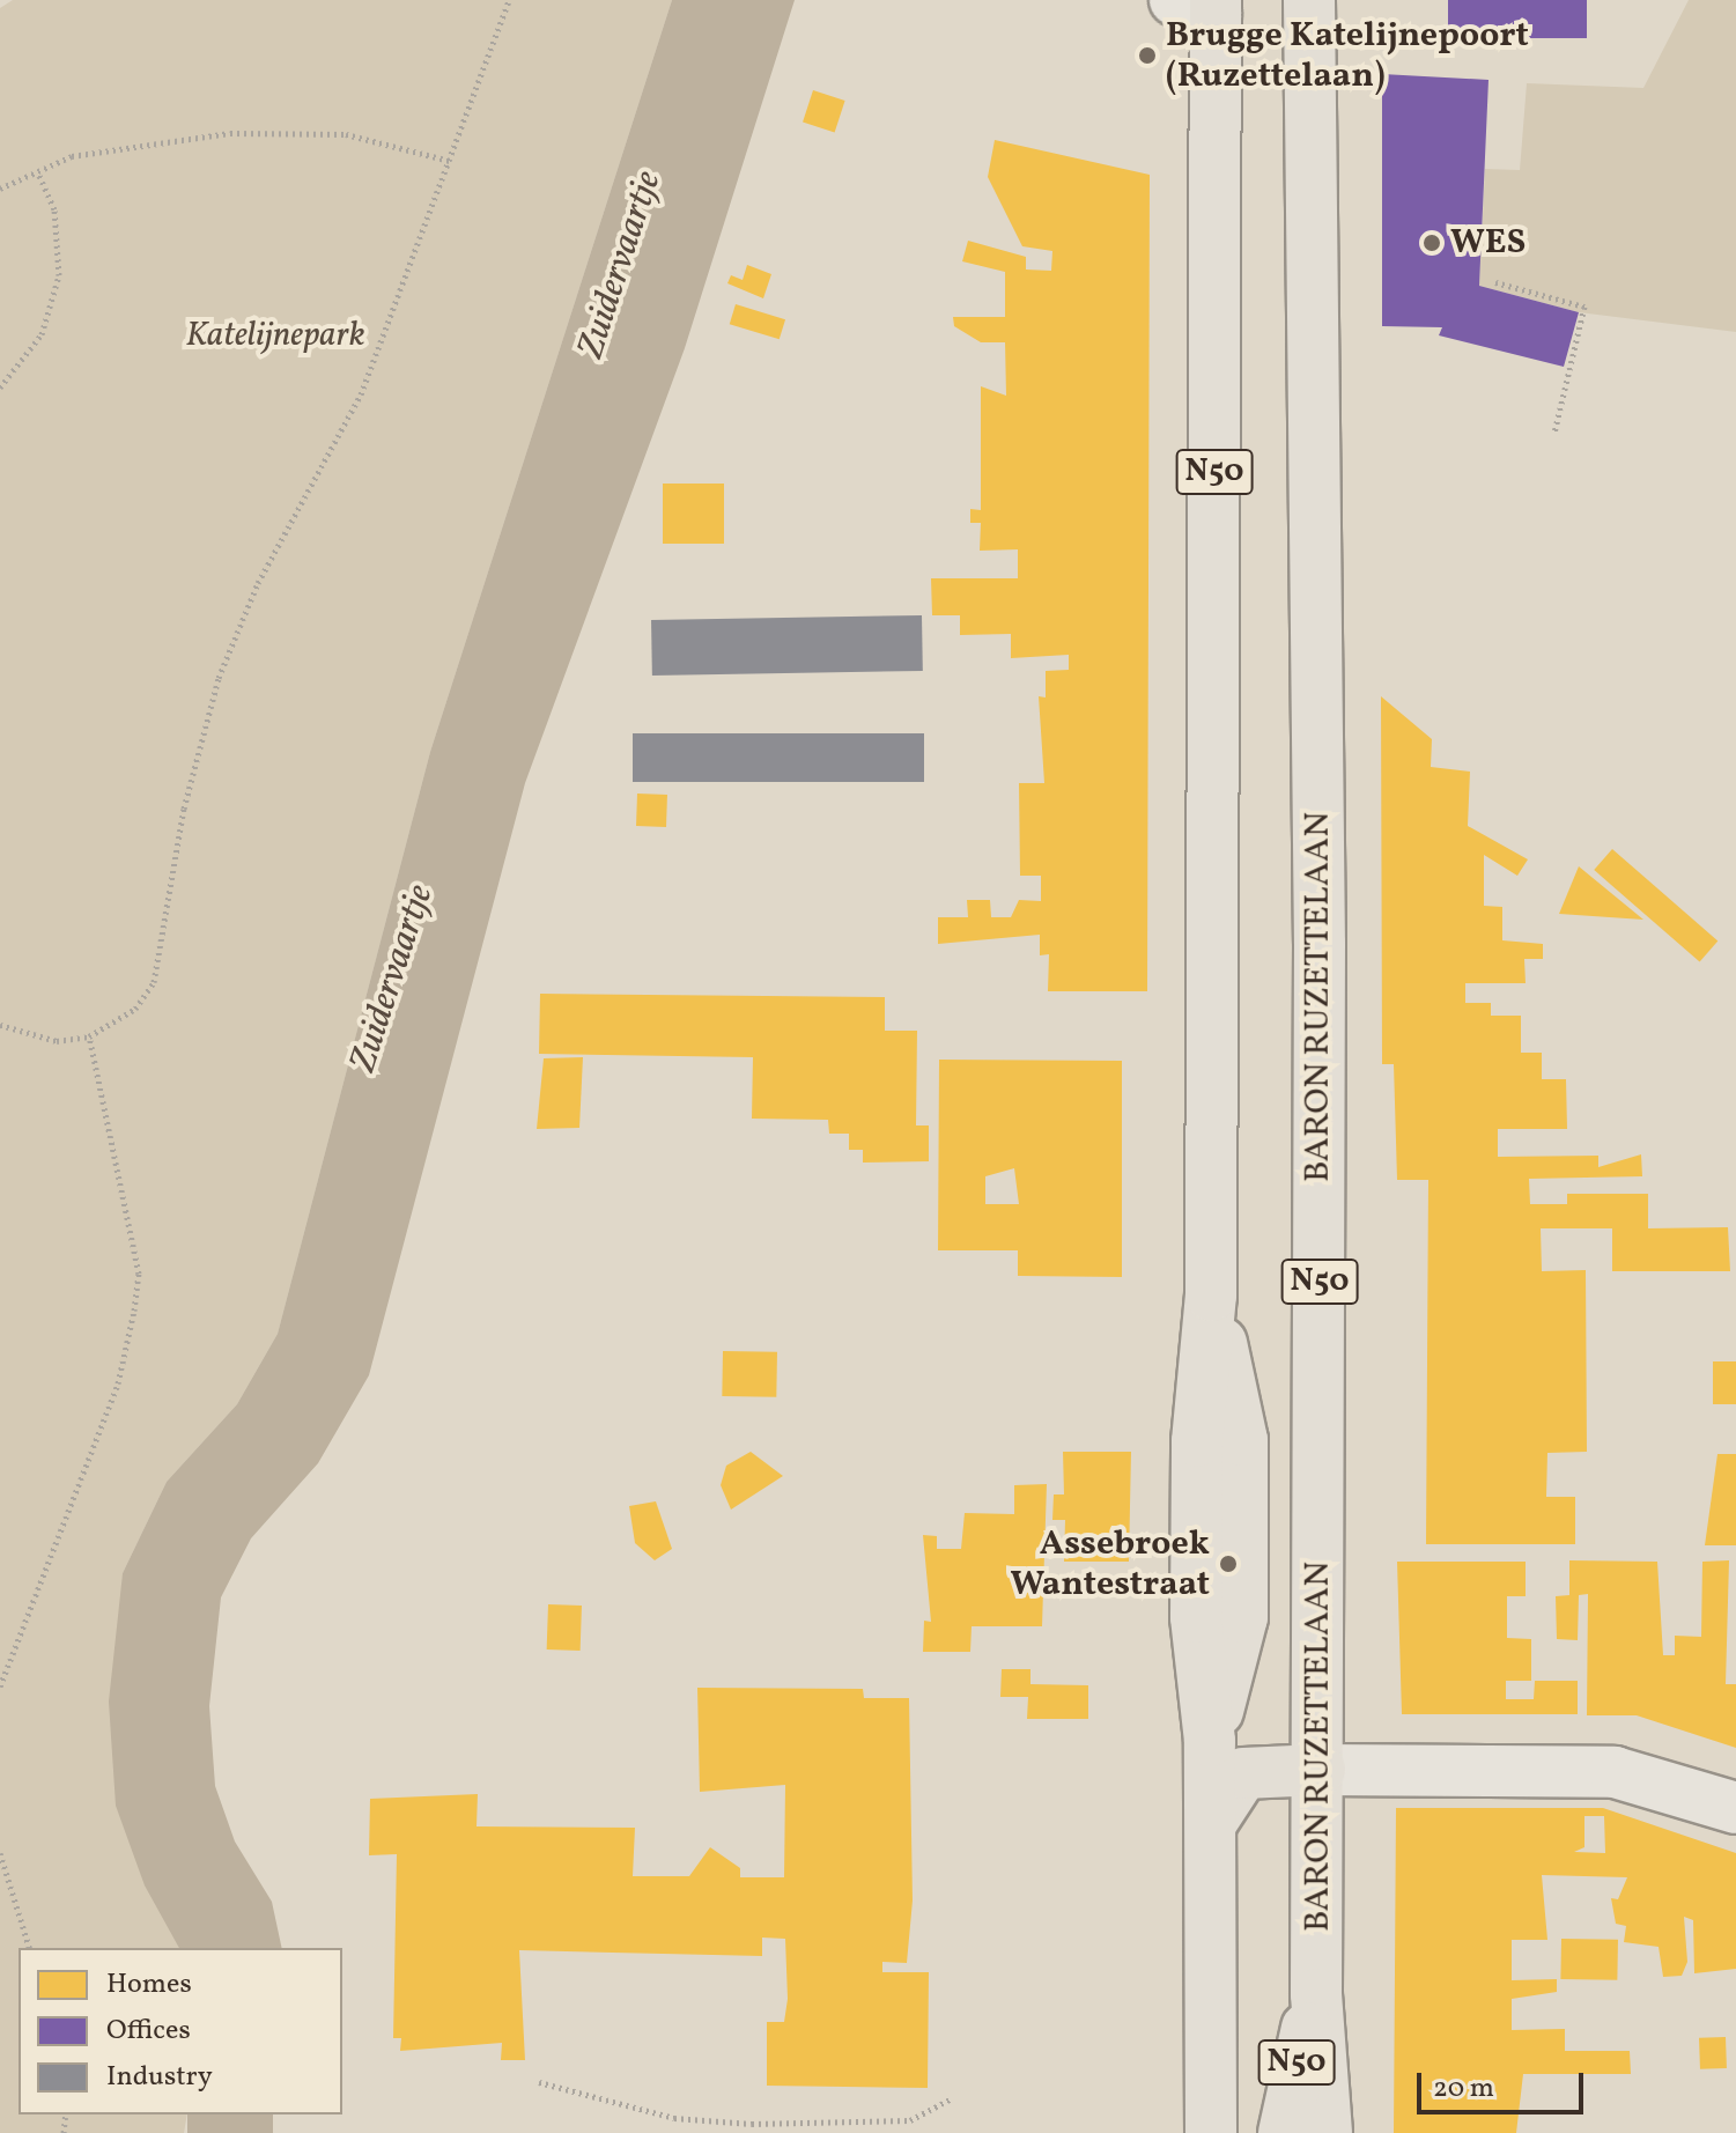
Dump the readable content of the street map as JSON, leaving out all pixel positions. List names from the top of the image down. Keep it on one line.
{"streets":{"main road":["N50","BARON RUZETTELAAN"]},"water":["Zuidervaartje"],"parks":["Katelijnepark"],"places":["Brugge Katelijnepoort (Ruzettelaan)","WES","Assebroek Wantestraat"],"legend":["Homes","Offices","Industry"],"scale_bar":"20 m"}
